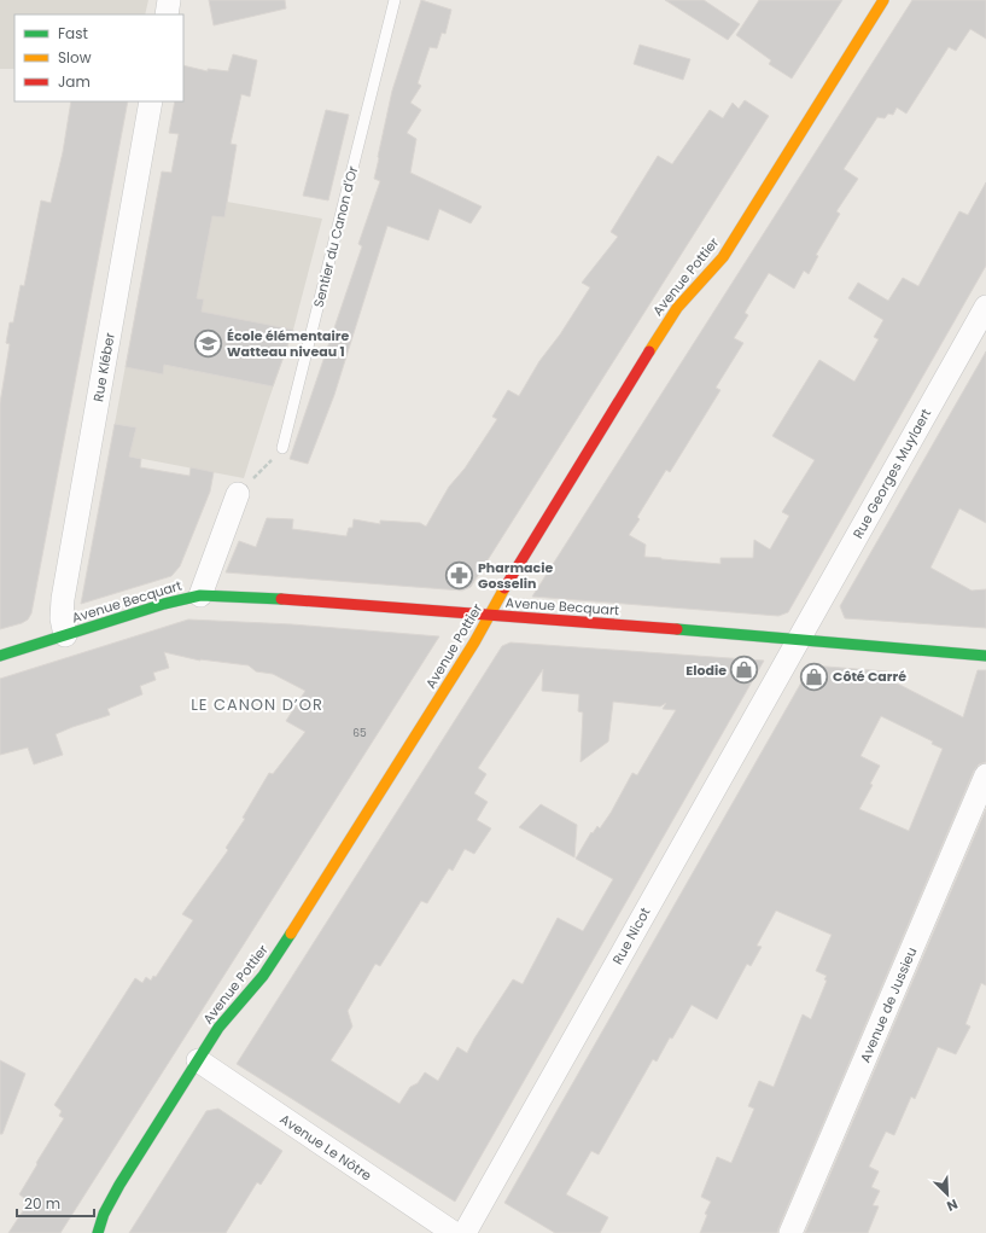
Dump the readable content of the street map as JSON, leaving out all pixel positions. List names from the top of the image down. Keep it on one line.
{"streets":{"street":["Avenue Pottier","Rue Kléber","Rue Georges Muylaert","Avenue Becquart","Rue Nicot","Avenue de Jussieu","Avenue Le Nôtre"],"lane":["Sentier du Canon d'Or"]},"crossings":[["Avenue Pottier","Avenue Becquart"],["Avenue Pottier","Avenue Le Nôtre"],["Rue Kléber","Avenue Becquart"],["Rue Georges Muylaert","Avenue Becquart"],["Rue Georges Muylaert","Rue Nicot"],["Avenue Becquart","Rue Nicot"],["Rue Nicot","Avenue Le Nôtre"]],"districts":["LE CANON D’OR"],"places":{"school or university":["École élémentaire Watteau niveau 1"],"pharmacy":["Pharmacie Gosselin"],"shop":["Elodie","Côté Carré"]},"house_numbers":["65"],"legend":["Fast","Slow","Jam"],"scale_bar":"20 m","north":"bottom right"}
